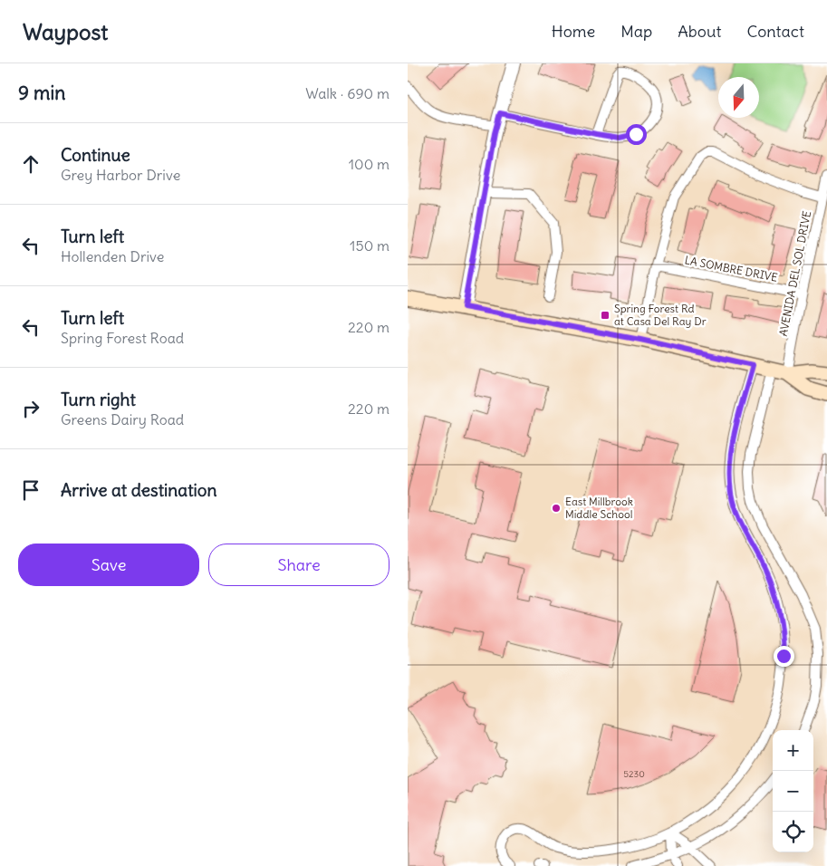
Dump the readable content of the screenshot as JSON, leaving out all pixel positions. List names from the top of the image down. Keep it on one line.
{"streets":{"street":["LA SOMBRE DRIVE","AVENIDA DEL SOL DRIVE"]},"crossings":[["LA SOMBRE DRIVE","AVENIDA DEL SOL DRIVE"]],"places":{"transit":["Spring Forest Rd at Casa Del Ray Dr"],"other":["East Millbrook Middle School"]},"house_numbers":["5230"],"north":"bottom","page":{"header":"Waypost","nav":["Home","Map","About","Contact"],"heading":["9 min","Walk · 690 m"],"list":[["Continue","Grey Harbor Drive","100 m"],["Turn left","Hollenden Drive","150 m"],["Turn left","Spring Forest Road","220 m"],["Turn right","Greens Dairy Road","220 m"],"Arrive at destination"],"buttons":["Save","Share"],"map_buttons":["+","−"]}}
